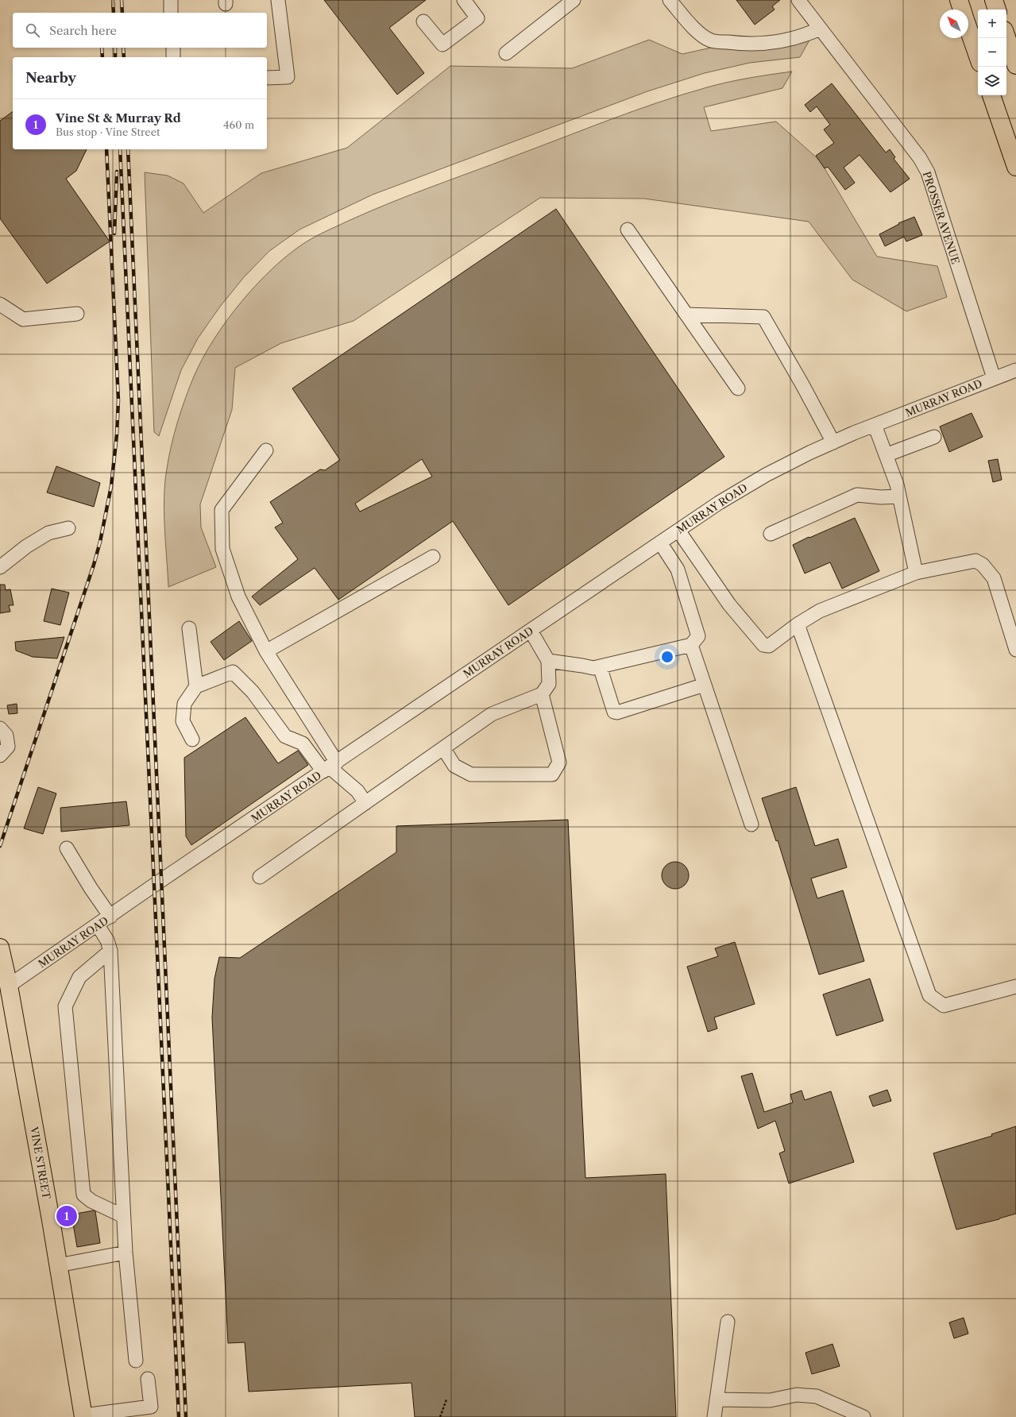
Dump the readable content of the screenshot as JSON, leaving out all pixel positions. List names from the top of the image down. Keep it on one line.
{"streets":{"main road":["VINE STREET"],"street":["PROSSER AVENUE","MURRAY ROAD"]},"crossings":[["PROSSER AVENUE","MURRAY ROAD"],["MURRAY ROAD","VINE STREET"]],"north":"top left","page":{"map_buttons":["+","−"],"search":"Search here","heading":"Nearby","list":[{"mark":"1","name":"Vine St & Murray Rd","note":"Bus stop · Vine Street","value":"460 m"}],"pins":"1"}}
